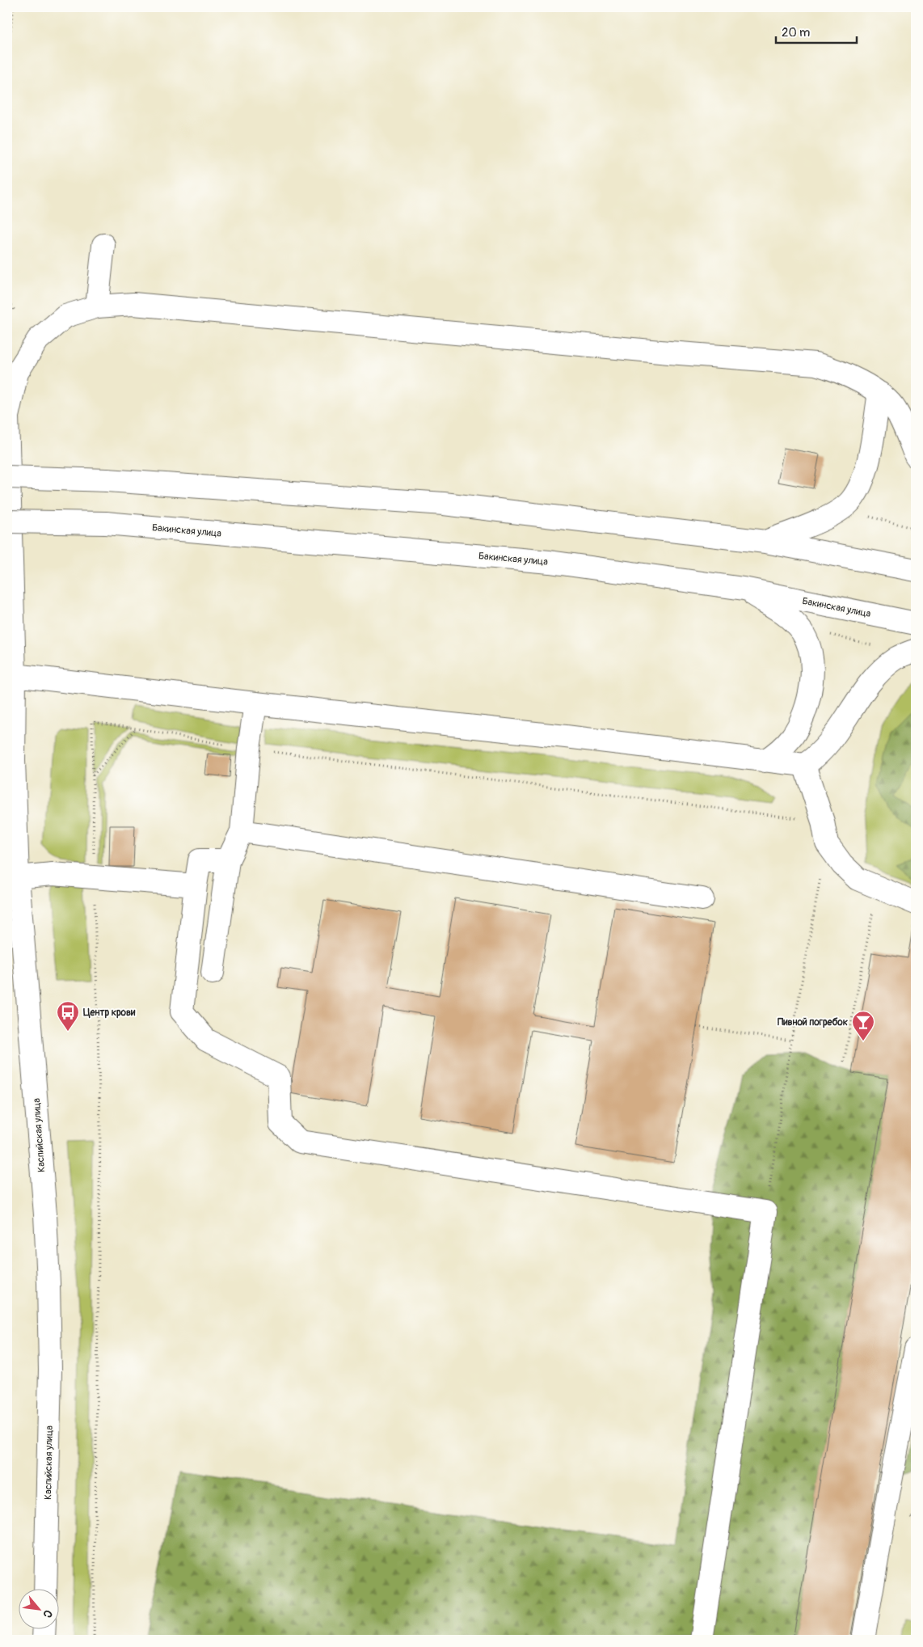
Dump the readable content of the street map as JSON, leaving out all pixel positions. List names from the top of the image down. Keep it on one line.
{"streets":{"main road":["Бакинская улица","Каспийская улица"]},"places":{"bus stop":["Центр крови"],"bar":["Пивной погребок"]},"scale_bar":"20 m","north":"bottom right"}
